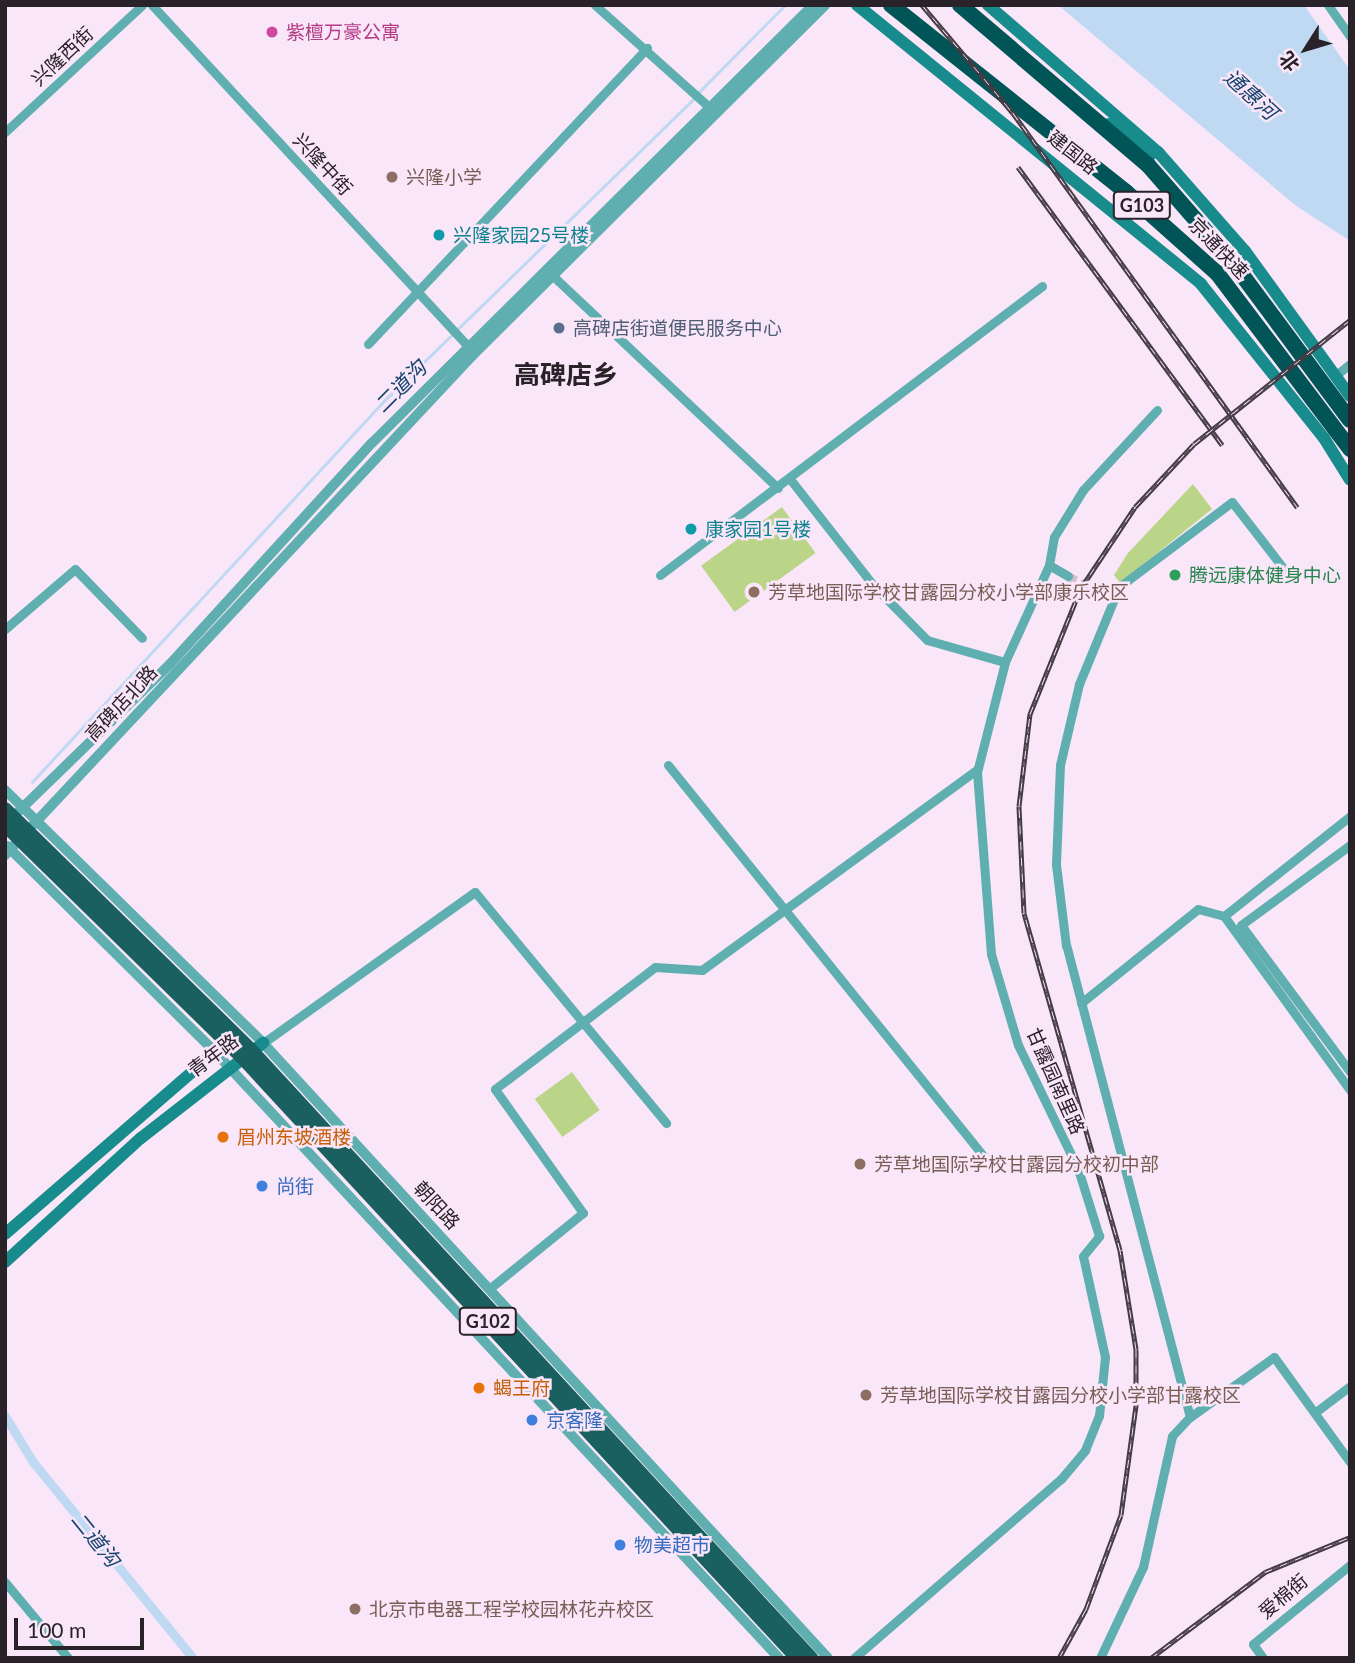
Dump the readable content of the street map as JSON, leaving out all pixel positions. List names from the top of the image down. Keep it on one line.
{"streets":{"highway":["G103","京通快速","朝阳路","G102"],"main road":["建国路","青年路"],"street":["兴隆西街","兴隆中街","高碑店北路","甘露园南里路","爱棉街"]},"crossings":[["高碑店北路","朝阳路"],["青年路","朝阳路"]],"districts":["高碑店乡"],"water":["通惠河","二道沟"],"places":["紫檀万豪公寓","兴隆小学","兴隆家园25号楼","高碑店街道便民服务中心","康家园1号楼","腾远康体健身中心","芳草地国际学校甘露园分校小学部康乐校区","眉州东坡酒楼","芳草地国际学校甘露园分校初中部","尚街","蝎王府","芳草地国际学校甘露园分校小学部甘露校区","京客隆","物美超市","北京市电器工程学校园林花卉校区"],"scale_bar":"100 m","north":"bottom left"}
